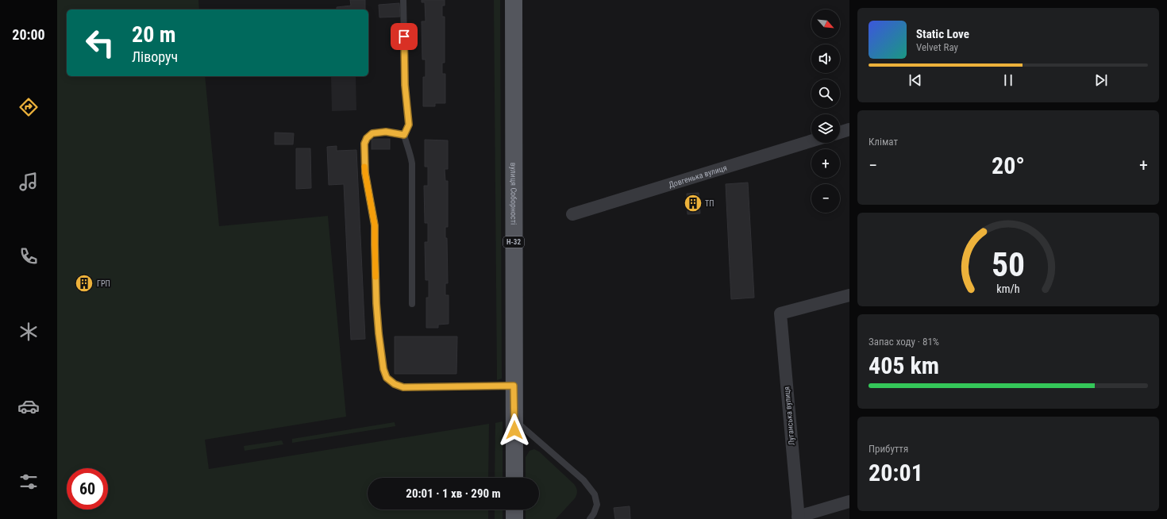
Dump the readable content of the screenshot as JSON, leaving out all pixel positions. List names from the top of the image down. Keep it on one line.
{"streets":{"main road":["вулиця Соборності","Н-32"],"street":["Довгенька вулиця","Луганська вулиця"]},"places":{"building":["ТП","ГРП"]},"north":"bottom right","page":{"tabs":"20:00","map_buttons":["+","−"],"turn":["20 m","Ліворуч"],"song":["Static Love","Velvet Ray"],"tile":["Клімат",["Запас ходу · 81%","405 km"],["Прибуття","20:01"]],"heat":["−","20°","+"],"limit":"60","trip":"20:01 · 1 хв · 290 m","gauge":["50","km/h"]}}
